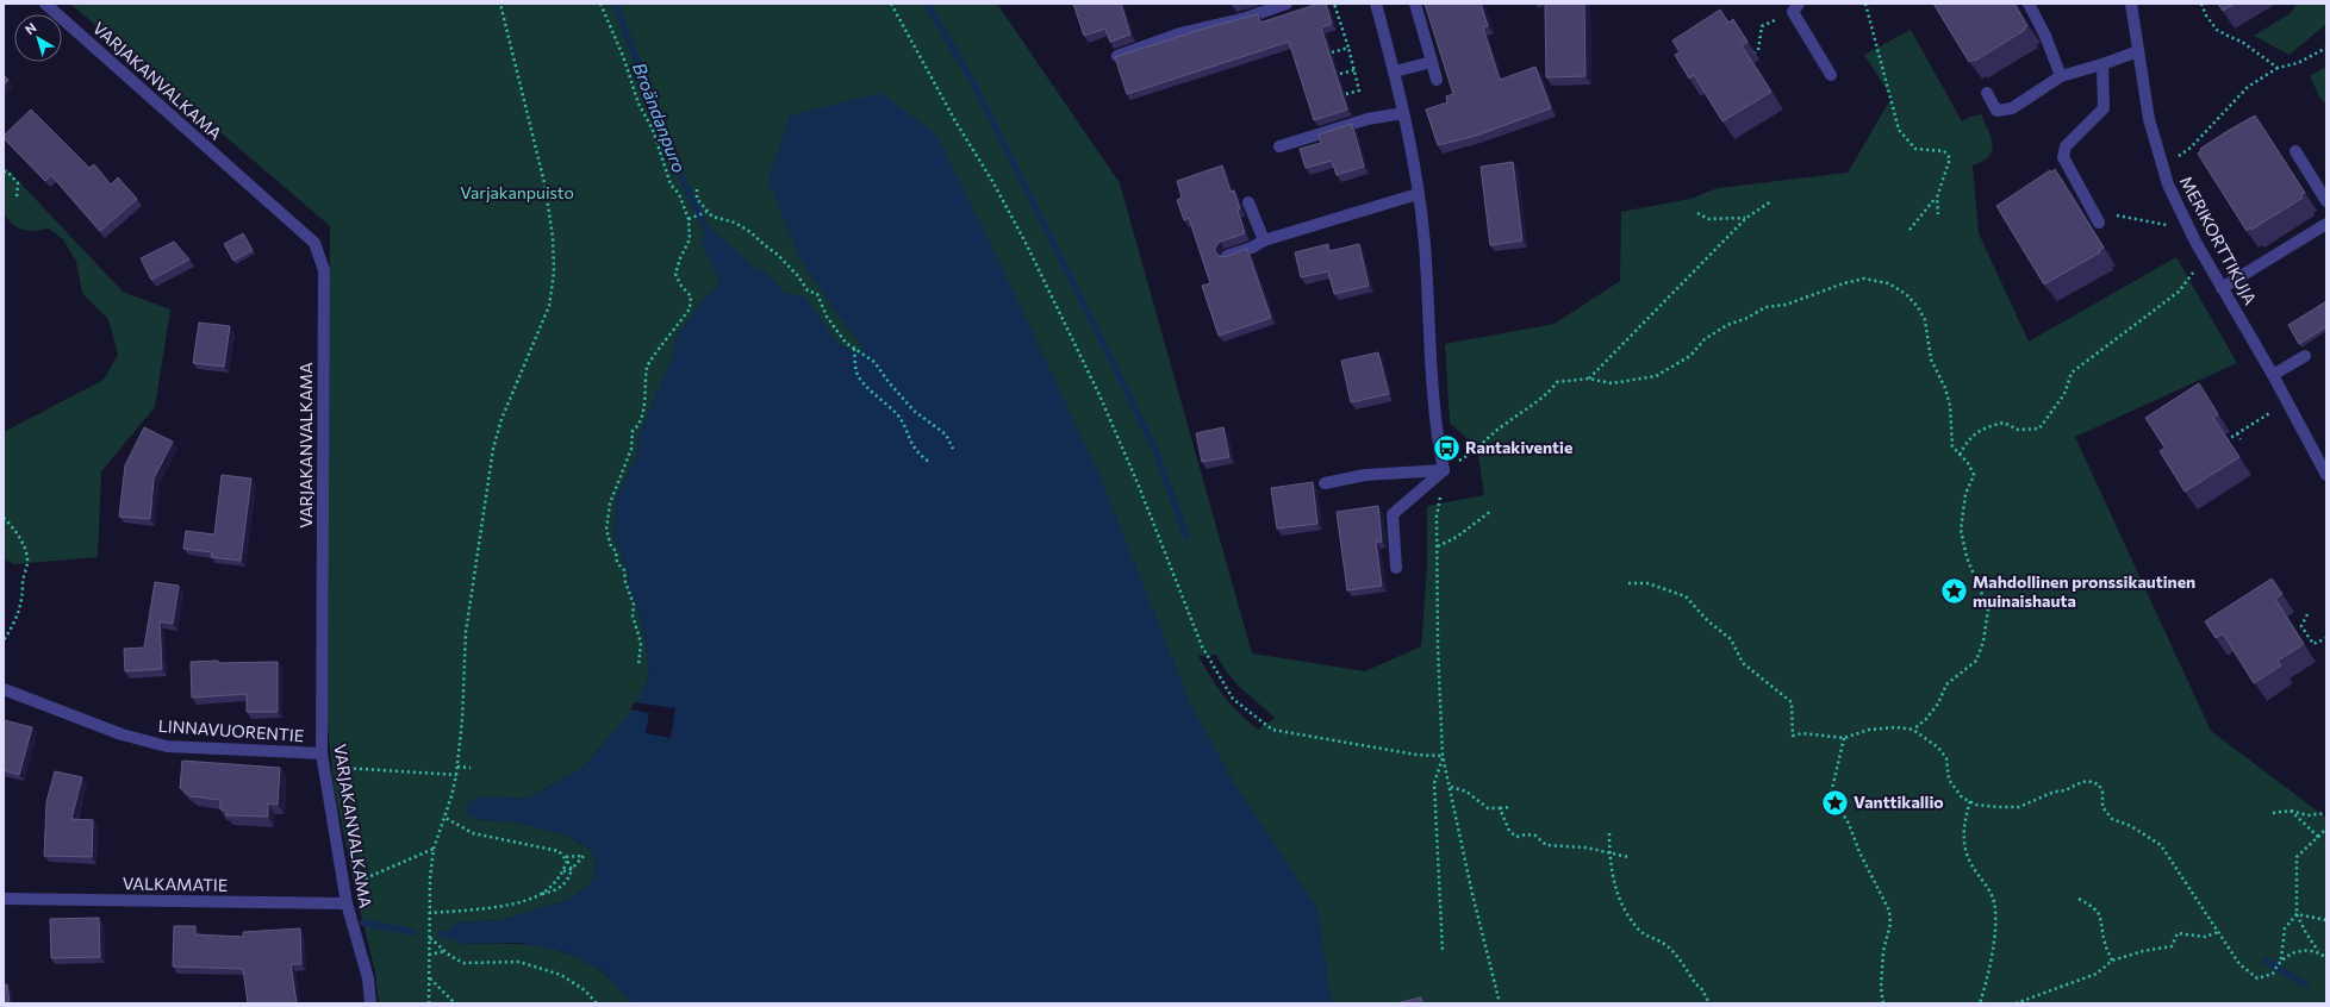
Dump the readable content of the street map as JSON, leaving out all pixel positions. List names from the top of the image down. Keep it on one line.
{"streets":{"street":["VARJAKANVALKAMA","MERIKORTTIKUJA","LINNAVUORENTIE","VALKAMATIE"]},"crossings":[["VARJAKANVALKAMA","LINNAVUORENTIE"],["VARJAKANVALKAMA","VALKAMATIE"]],"water":["Broändanpuro"],"parks":["Varjakanpuisto"],"places":{"bus stop":["Rantakiventie"],"place":["Mahdollinen pronssikautinen muinaishauta","Vanttikallio"]},"north":"top left"}
